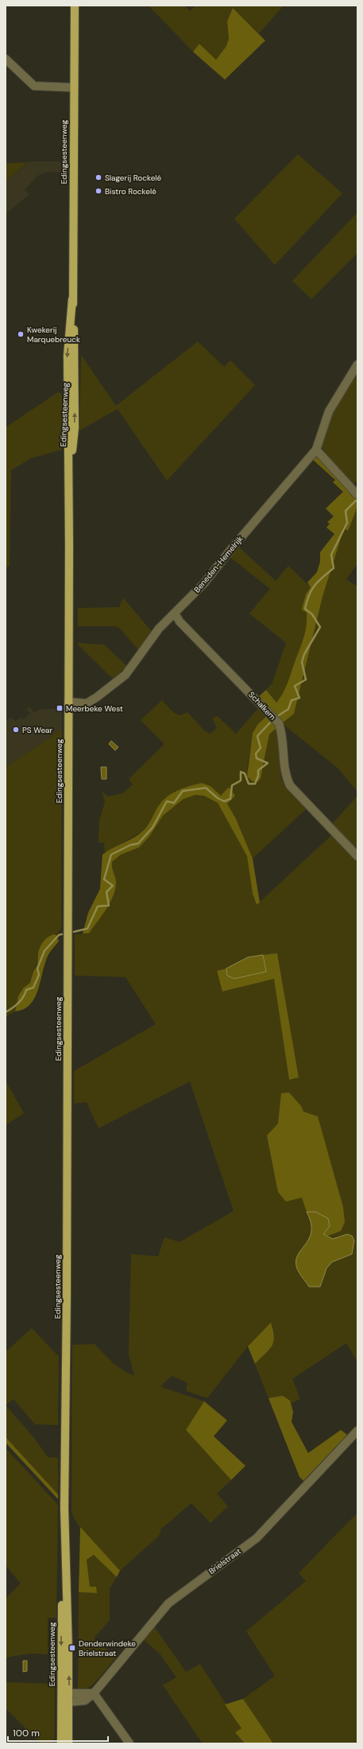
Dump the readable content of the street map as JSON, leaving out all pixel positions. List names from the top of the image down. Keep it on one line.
{"streets":{"main road":["Edingsesteenweg"],"street":["Beneden-Hemelrijk","Schalkem","Brielstraat"]},"crossings":[["Edingsesteenweg","Beneden-Hemelrijk"],["Edingsesteenweg","Brielstraat"],["Beneden-Hemelrijk","Schalkem"]],"places":{"other":["Slagerij Rockelé","Bistro Rockelé","Kwekerij Marquebreuck","PS Wear"],"transit":["Meerbeke West","Denderwindeke Brielstraat"]},"scale_bar":"100 m"}
